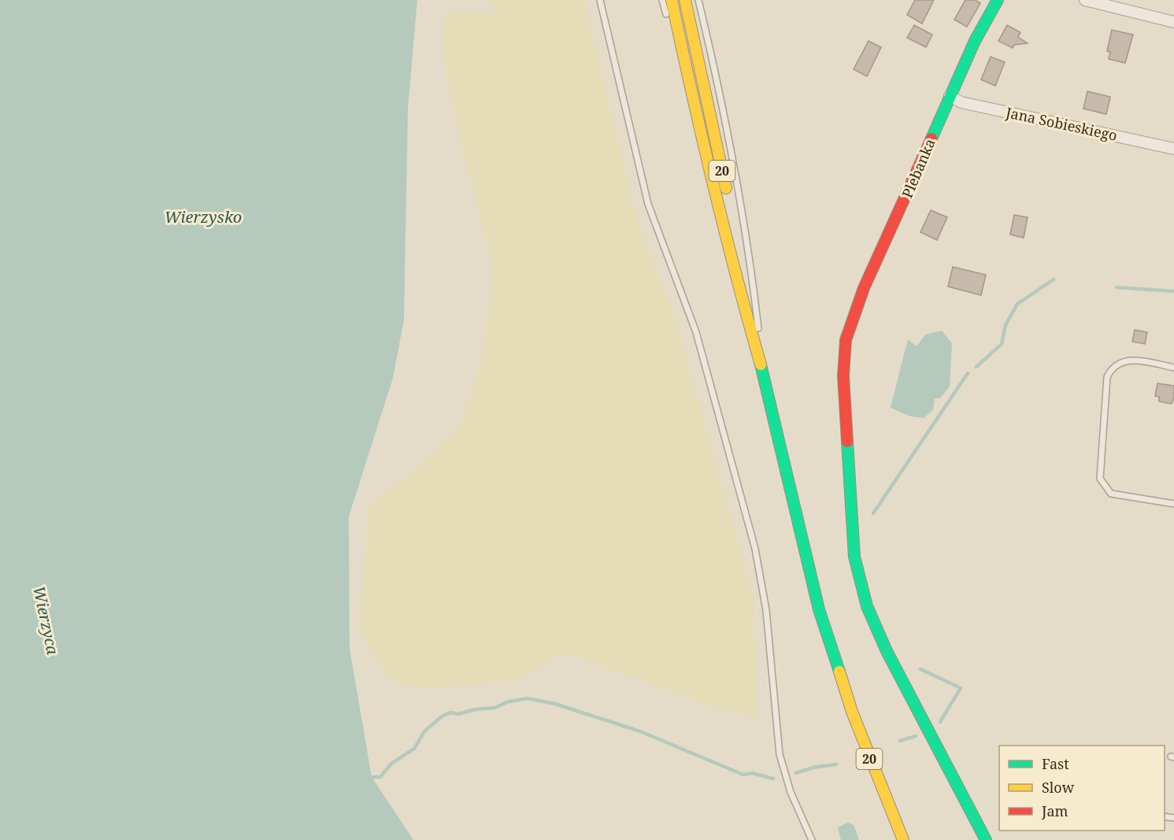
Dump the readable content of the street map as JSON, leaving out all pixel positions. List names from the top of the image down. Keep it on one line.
{"streets":{"main road":["Plebanka","20"],"street":["Jana Sobieskiego"]},"crossings":[["Jana Sobieskiego","Plebanka"]],"water":["Wierzysko","Wierzyca"],"legend":["Fast","Slow","Jam"]}
